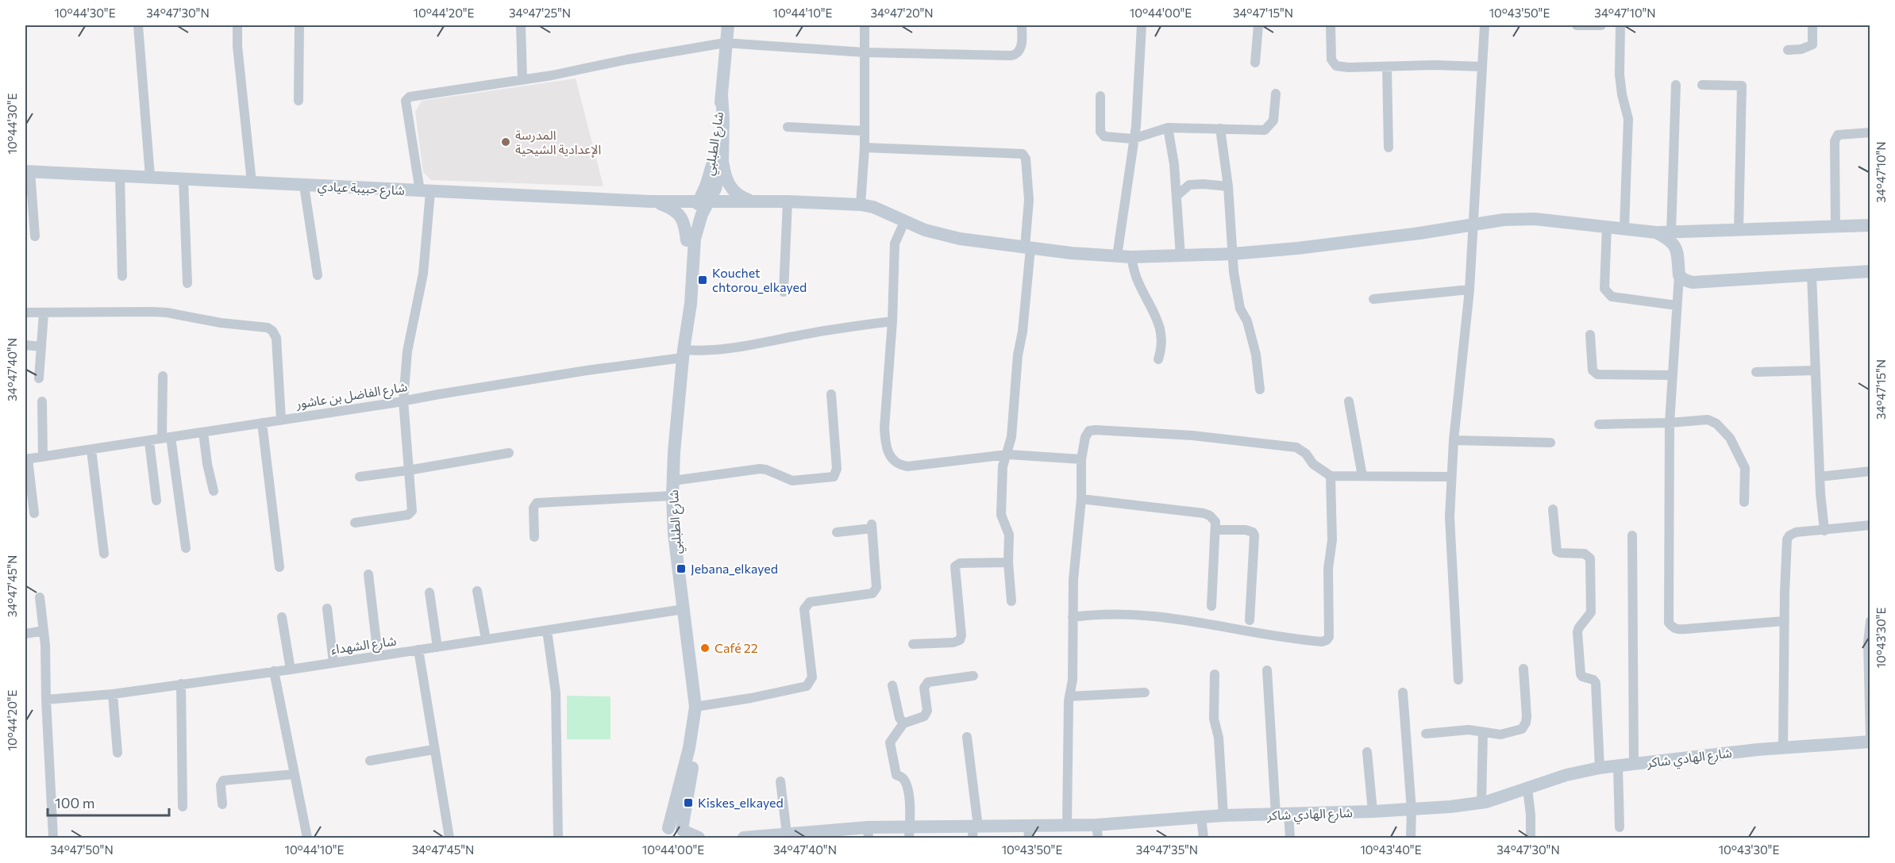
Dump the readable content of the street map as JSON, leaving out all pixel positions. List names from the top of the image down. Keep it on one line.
{"streets":{"street":["شارع الطبلبي","شارع حبيبة عيادي","شارع الفاضل بن عاشور","شارع الشهداء","شارع الهادي شاكر"]},"crossings":[["شارع الطبلبي","شارع حبيبة عيادي"],["شارع الطبلبي","شارع الفاضل بن عاشور"],["شارع الطبلبي","شارع الشهداء"]],"places":{"other":["المدرسة الإعدادية الشيحية","Café 22"],"transit":["Kouchet chtorou_elkayed","Jebana_elkayed","Kiskes_elkayed"]},"scale_bar":"100 m","coordinates":["10°44'30\"E","34°47'30\"N","10°44'20\"E","34°47'25\"N","10°44'10\"E","34°47'20\"N","10°44'00\"E","34°47'15\"N","10°43'50\"E","34°47'10\"N","34°47'40\"N","34°47'45\"N","10°43'30\"E","34°47'50\"N","34°47'35\"N","10°43'40\"E"]}
